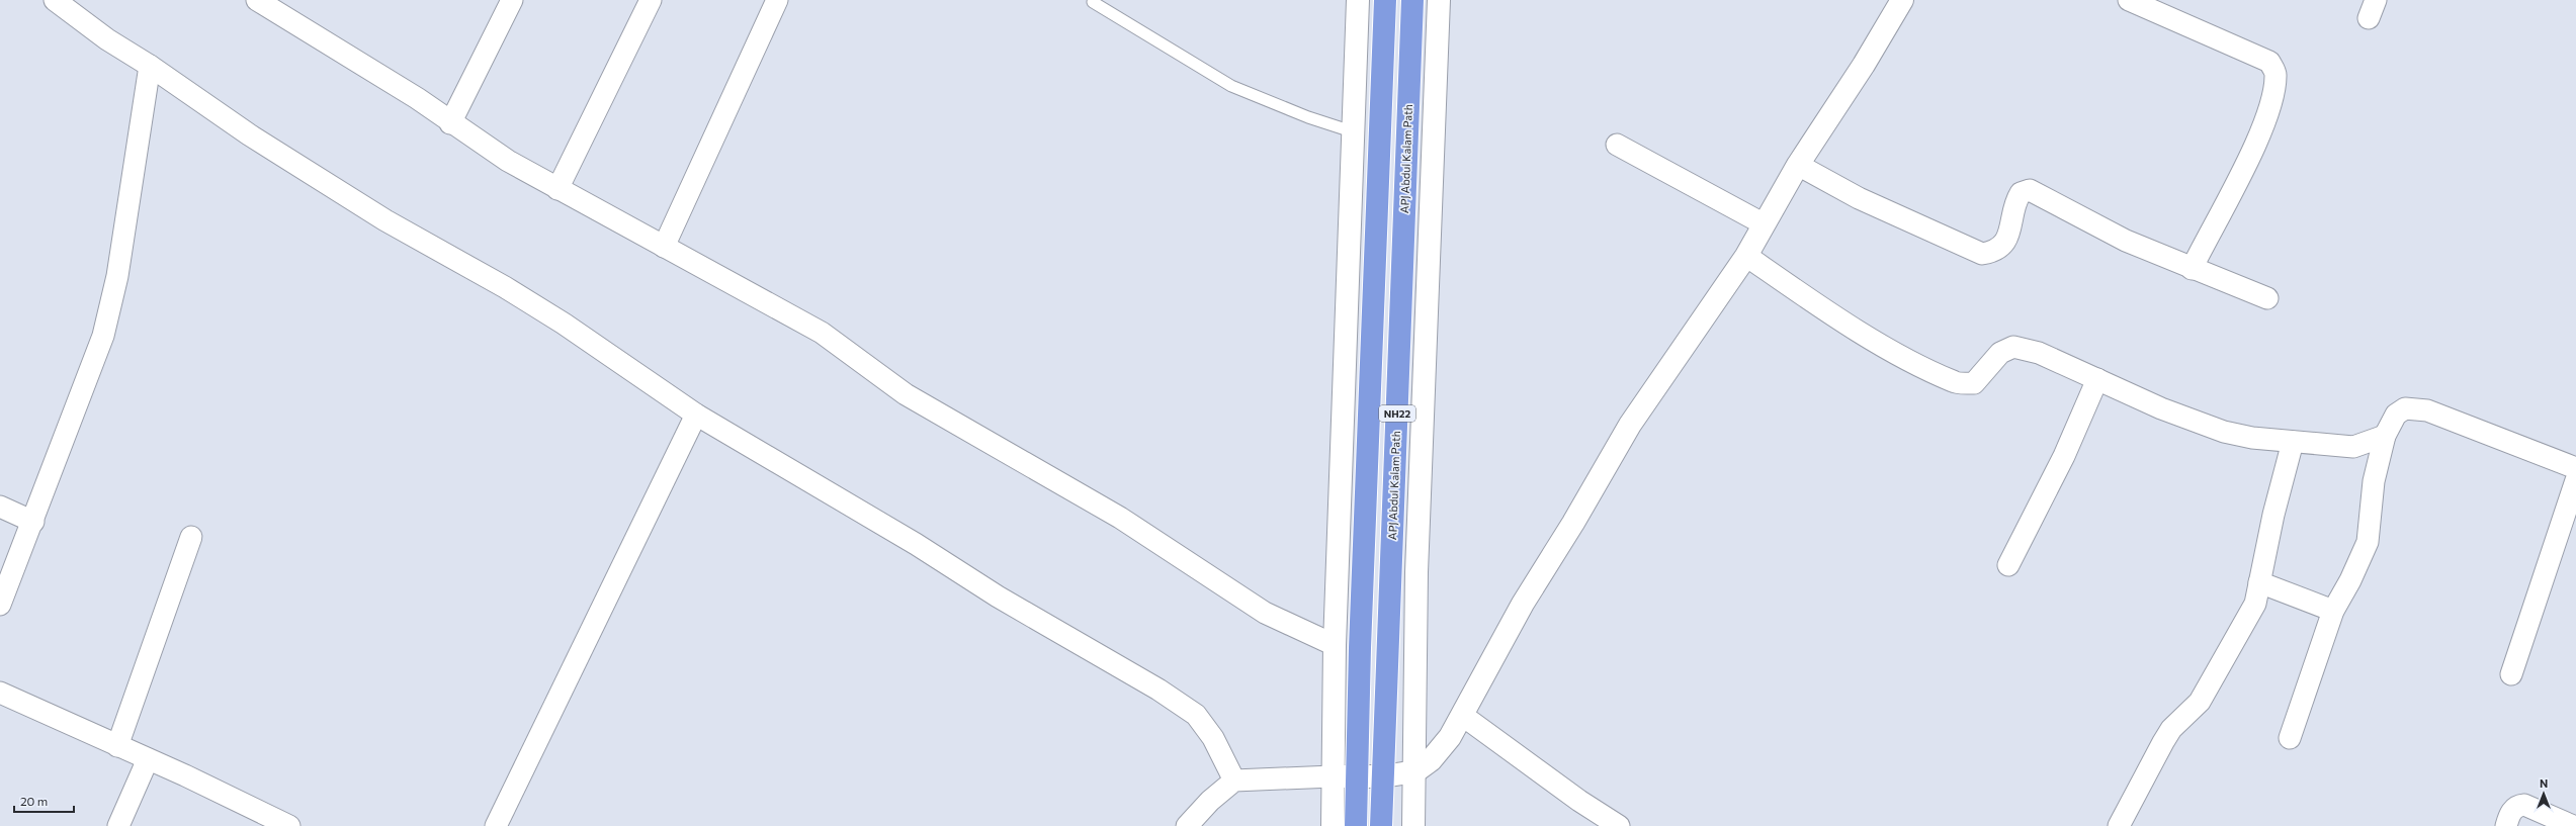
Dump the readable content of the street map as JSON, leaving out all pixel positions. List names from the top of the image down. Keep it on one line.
{"streets":{"highway":["APJ Abdul Kalam Path","NH22"]},"scale_bar":"20 m","north":"top"}
